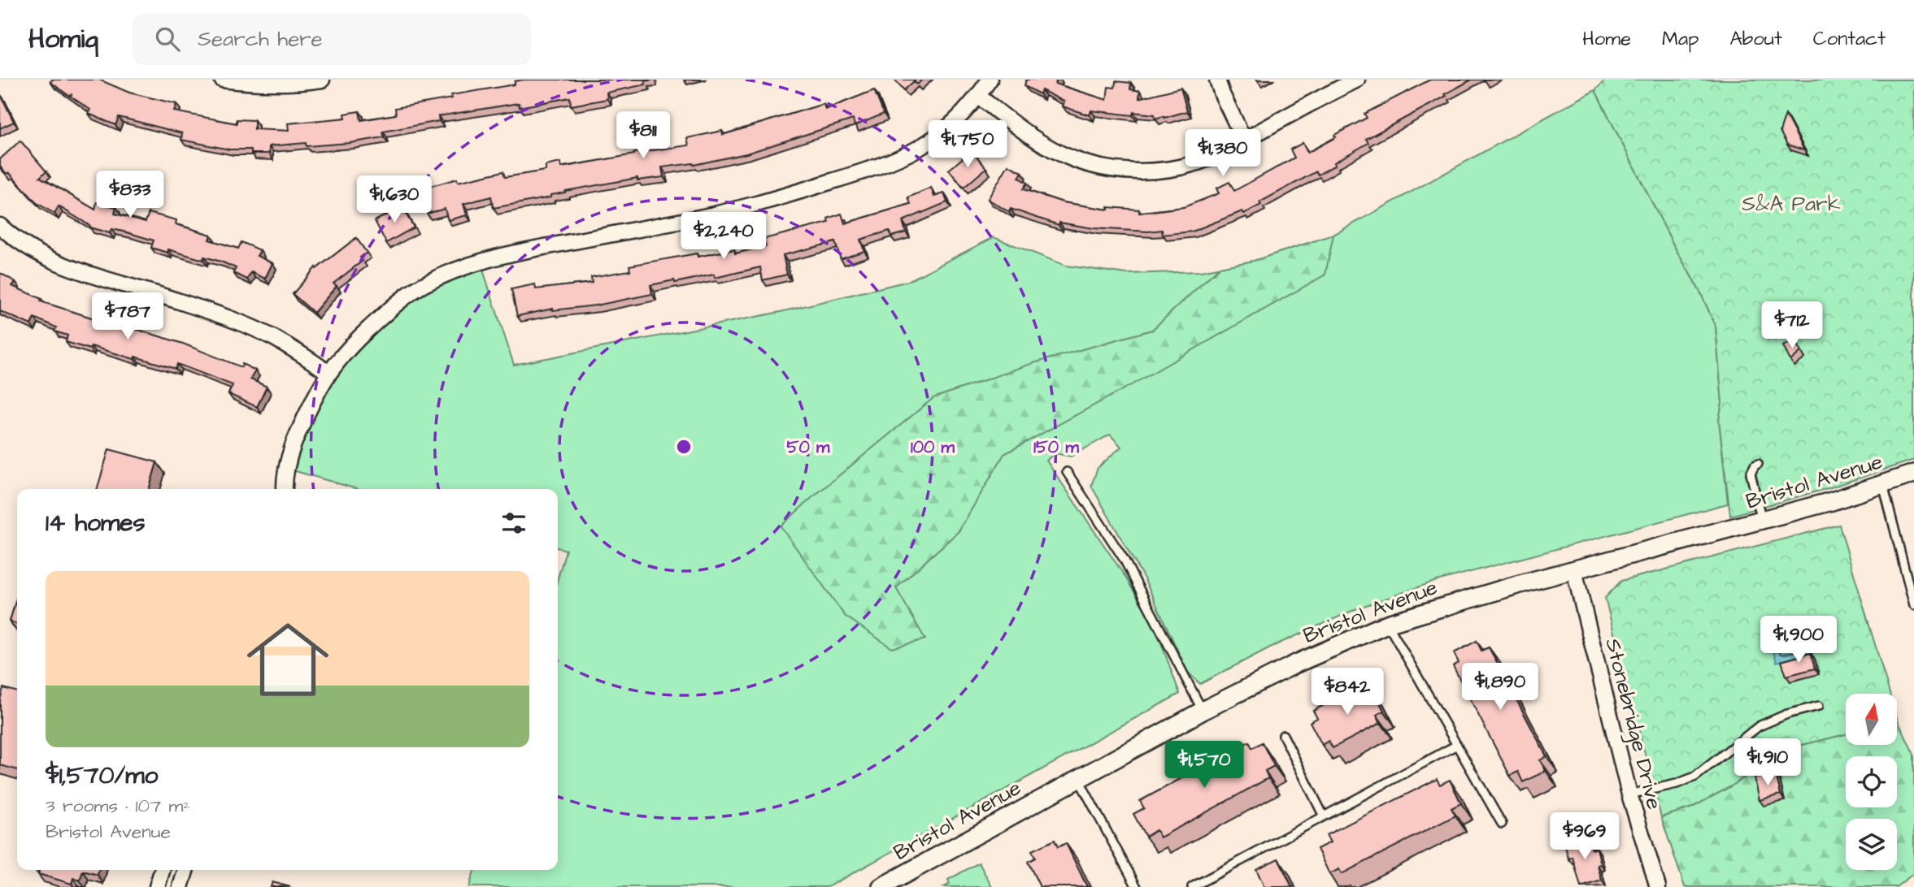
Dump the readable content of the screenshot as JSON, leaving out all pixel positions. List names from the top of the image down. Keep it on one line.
{"streets":{"street":["Bristol Avenue","Stonebridge Drive"]},"crossings":[["Bristol Avenue","Stonebridge Drive"]],"parks":["S&A Park"],"north":"top","page":{"header":"Homiq","search":"Search here","nav":["Home","Map","About","Contact"],"price":["$811","$1,750","$1,380","$833","$1,630","$2,240","$787","$712","$1,900","$1,890","$842","$1,910","$1,570","$969"],"heading":"14 homes","list":[{"name":"$1,570/mo","note":"3 rooms · 107 m² · Bristol Avenue"}]},"rings":["50 m","100 m","150 m"]}
